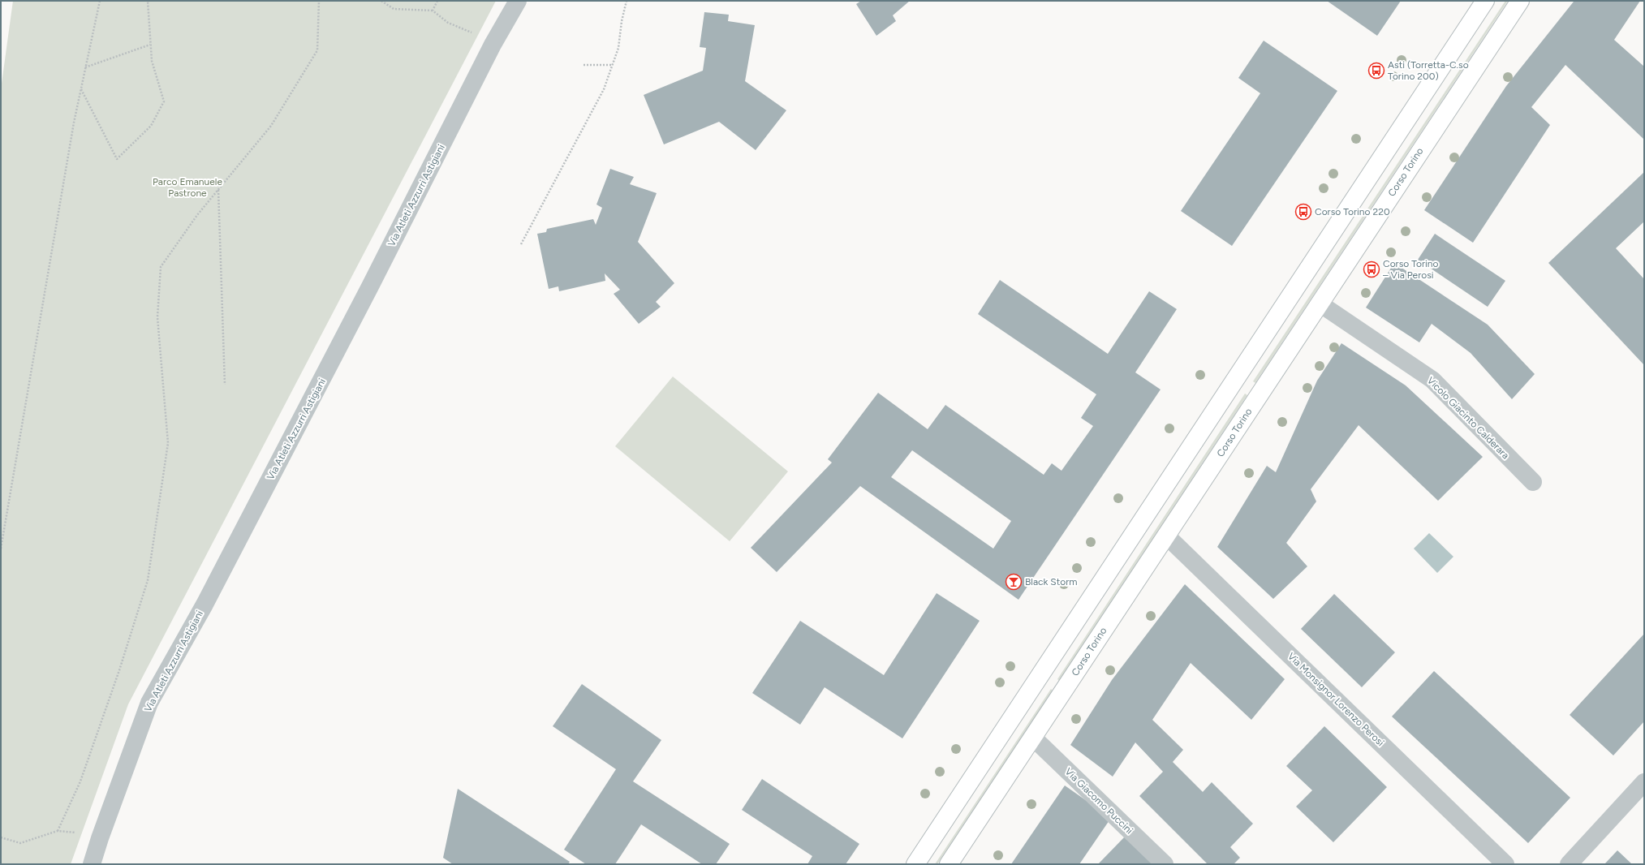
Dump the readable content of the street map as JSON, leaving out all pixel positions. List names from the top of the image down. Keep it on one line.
{"streets":{"main road":["Corso Torino"],"street":["Via Atleti Azzurri Astigiani","Vicolo Giacinto Calderara","Via Monsignor Lorenzo Perosi","Via Giacomo Puccini"]},"crossings":[["Corso Torino","Vicolo Giacinto Calderara"],["Corso Torino","Via Monsignor Lorenzo Perosi"],["Corso Torino","Via Giacomo Puccini"]],"parks":["Parco Emanuele Pastrone"],"places":{"bus stop":["Asti (Torretta-C.so Torino 200)","Corso Torino 220","Corso Torino – Via Perosi"],"bar":["Black Storm"]}}
